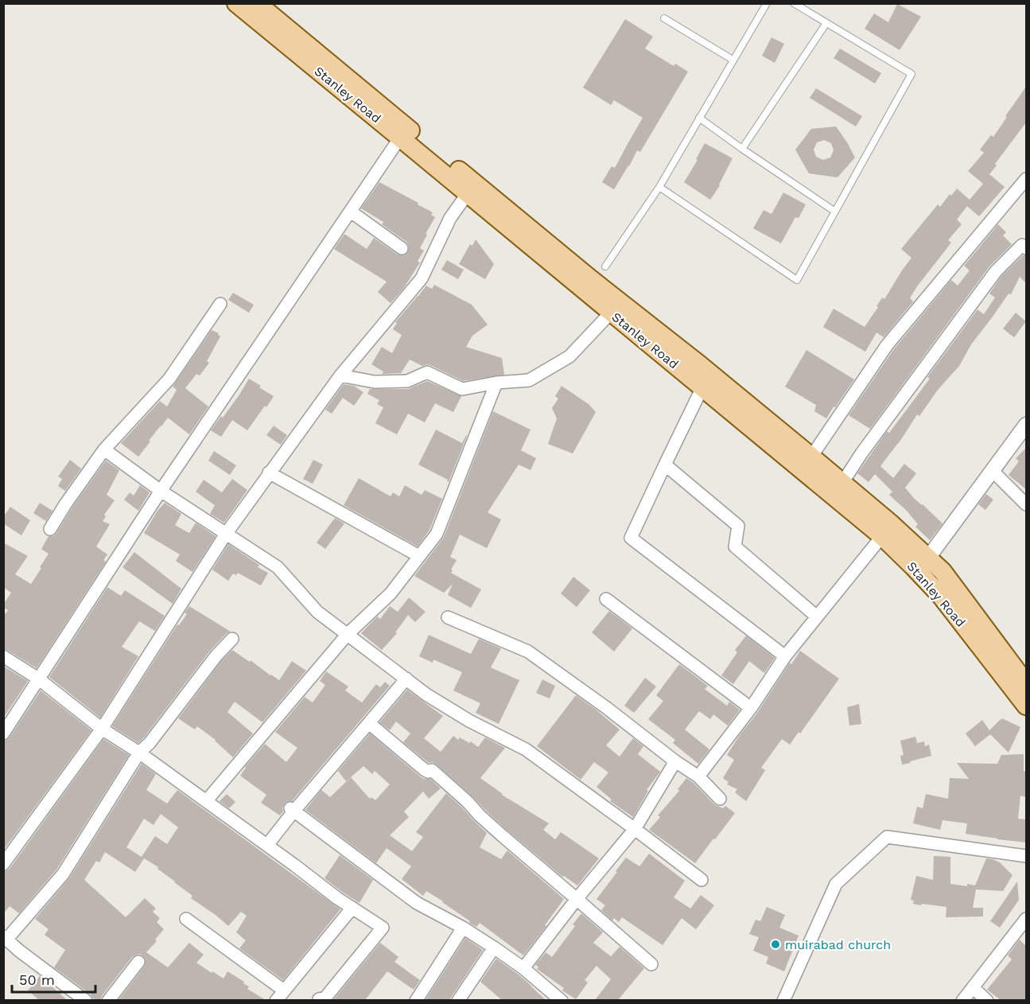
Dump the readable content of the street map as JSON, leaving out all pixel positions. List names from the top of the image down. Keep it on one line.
{"streets":{"main road":["Stanley Road"]},"places":["muirabad church"],"scale_bar":"50 m"}
